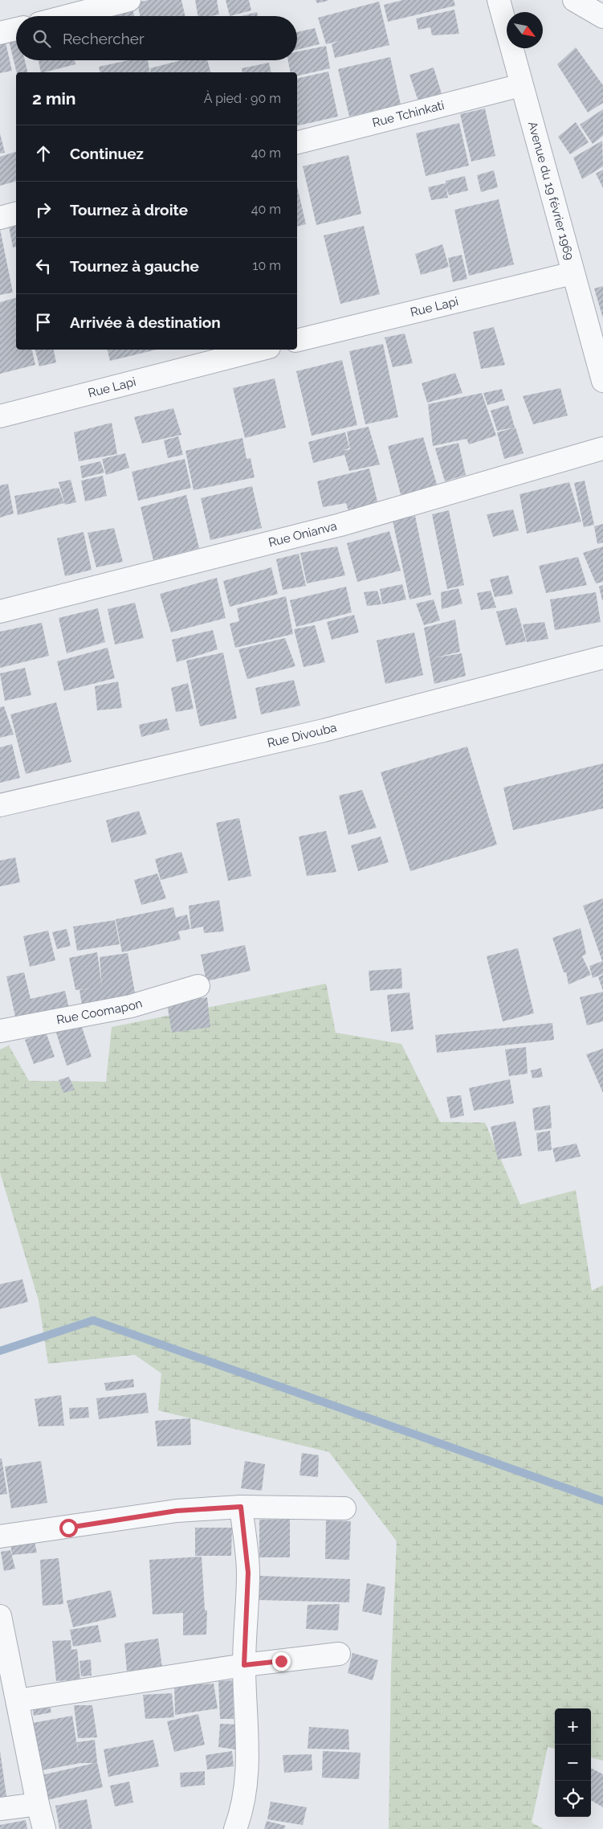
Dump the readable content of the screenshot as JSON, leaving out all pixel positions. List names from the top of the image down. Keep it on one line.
{"streets":{"street":["Rue Tchinkati","Avenue du 19 février 1969","Rue Lapi","Rue Onianva","Rue Divouba","Rue Coomapon"]},"crossings":[["Rue Tchinkati","Avenue du 19 février 1969"],["Avenue du 19 février 1969","Rue Lapi"]],"north":"bottom right","page":{"search":"Rechercher","heading":["2 min","À pied · 90 m"],"list":[["Continuez","40 m"],["Tournez à droite","40 m"],["Tournez à gauche","10 m"],"Arrivée à destination"],"map_buttons":["+","−"]}}
